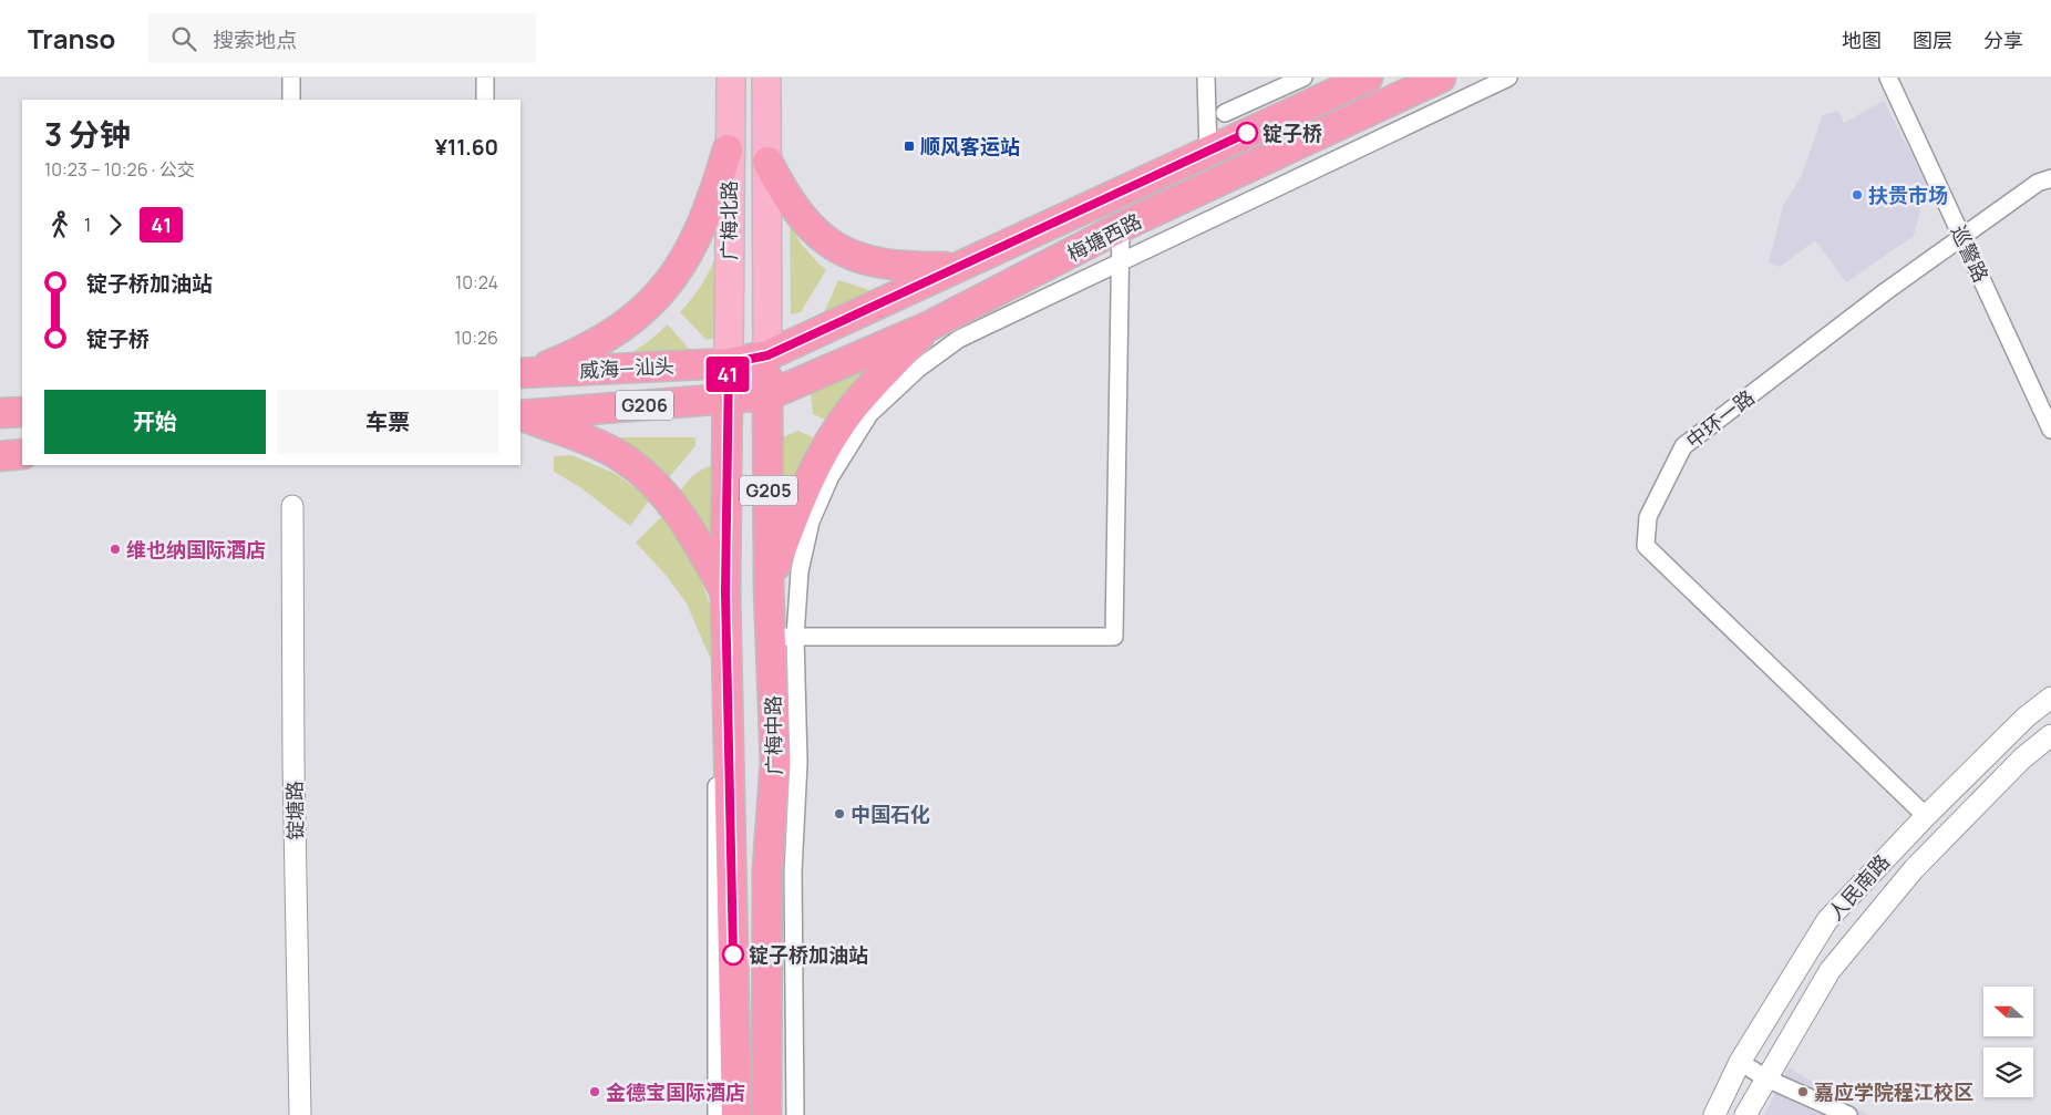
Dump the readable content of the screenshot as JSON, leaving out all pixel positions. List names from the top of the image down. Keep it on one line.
{"streets":{"highway":["梅塘西路","威海—汕头","G206","G205","广梅中路"],"main road":["广梅北路"],"street":["巡警路","中环一路","锭塘路","人民南路"]},"crossings":[["广梅北路","梅塘西路"],["广梅北路","威海—汕头"],["广梅北路","G205"],["广梅北路","广梅中路"],["梅塘西路","威海—汕头"],["梅塘西路","广梅中路"],["巡警路","中环一路"],["威海—汕头","G205"],["威海—汕头","广梅中路"],["中环一路","人民南路"]],"places":{"other":["锭子桥","扶贵市场","维也纳国际酒店","中国石化","锭子桥加油站","金德宝国际酒店","嘉应学院程江校区"],"transit":["顺风客运站"]},"lines":["bus line 41"],"north":"left","page":{"header":"Transo","search":"搜索地点","nav":["地图","图层","分享"],"on_map":"41","heading":["3 分钟","10:23 – 10:26 · 公交","¥11.60"],"legs":["1","41"],"list":[{"name":"锭子桥加油站","value":"10:24"},{"name":"锭子桥","value":"10:26"}],"buttons":["开始","车票"]}}
